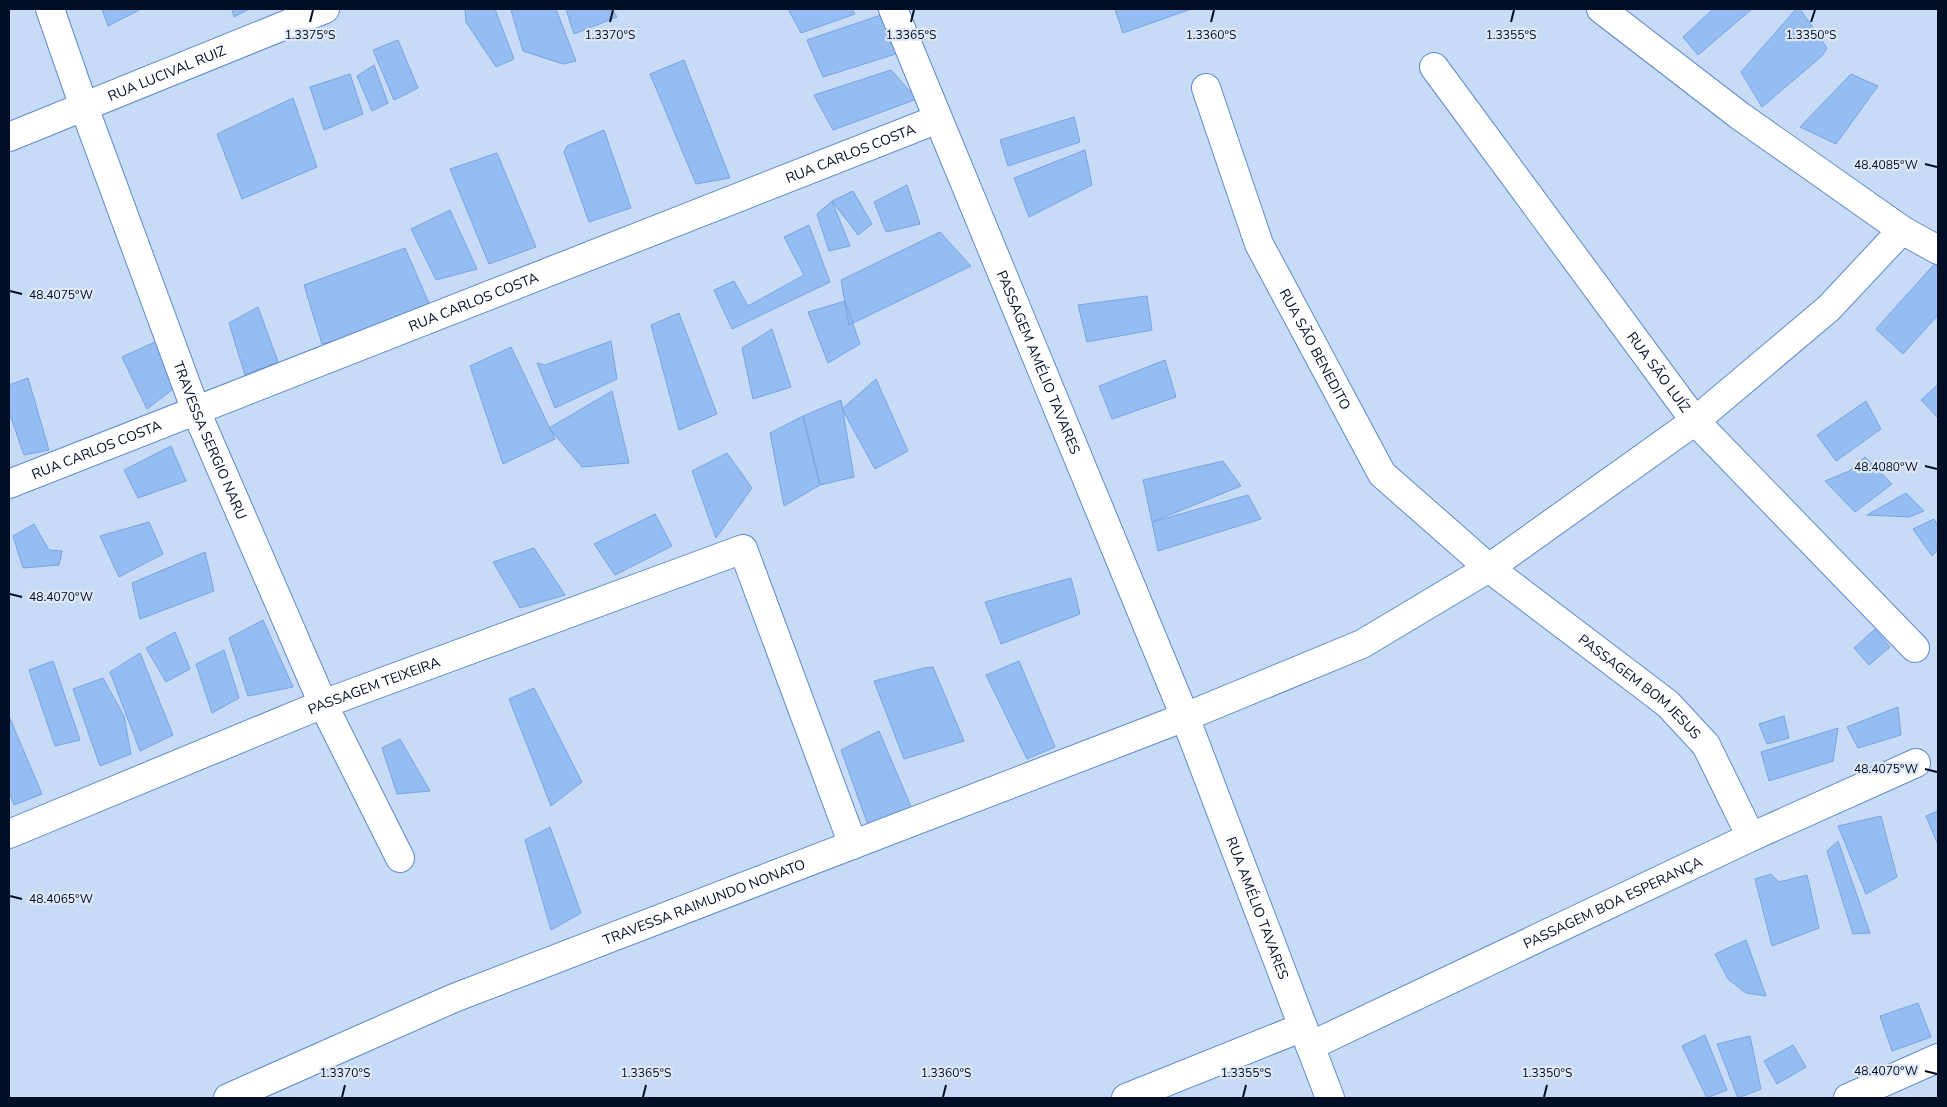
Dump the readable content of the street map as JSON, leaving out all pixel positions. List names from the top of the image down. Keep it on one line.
{"streets":{"street":["RUA LUCIVAL RUIZ","RUA CARLOS COSTA","RUA SÃO BENEDITO","PASSAGEM AMÉLIO TAVARES","RUA SÃO LUÍZ","TRAVESSA SERGIO NARU","PASSAGEM TEIXEIRA","PASSAGEM BOM JESUS","TRAVESSA RAIMUNDO NONATO","PASSAGEM BOA ESPERANÇA","RUA AMÉLIO TAVARES"]},"crossings":[["RUA LUCIVAL RUIZ","TRAVESSA SERGIO NARU"],["RUA CARLOS COSTA","PASSAGEM AMÉLIO TAVARES"],["RUA CARLOS COSTA","TRAVESSA SERGIO NARU"],["RUA SÃO BENEDITO","PASSAGEM BOM JESUS"],["RUA SÃO BENEDITO","TRAVESSA RAIMUNDO NONATO"],["PASSAGEM AMÉLIO TAVARES","TRAVESSA RAIMUNDO NONATO"],["PASSAGEM AMÉLIO TAVARES","RUA AMÉLIO TAVARES"],["RUA SÃO LUÍZ","TRAVESSA RAIMUNDO NONATO"],["TRAVESSA SERGIO NARU","PASSAGEM TEIXEIRA"],["PASSAGEM TEIXEIRA","TRAVESSA RAIMUNDO NONATO"],["PASSAGEM BOM JESUS","TRAVESSA RAIMUNDO NONATO"],["PASSAGEM BOM JESUS","PASSAGEM BOA ESPERANÇA"],["TRAVESSA RAIMUNDO NONATO","RUA AMÉLIO TAVARES"],["PASSAGEM BOA ESPERANÇA","RUA AMÉLIO TAVARES"]],"coordinates":["1.3375°S","1.3370°S","1.3365°S","1.3360°S","1.3355°S","1.3350°S","48.4085°W","48.4075°W","48.4080°W","48.4070°W","48.4065°W"]}
